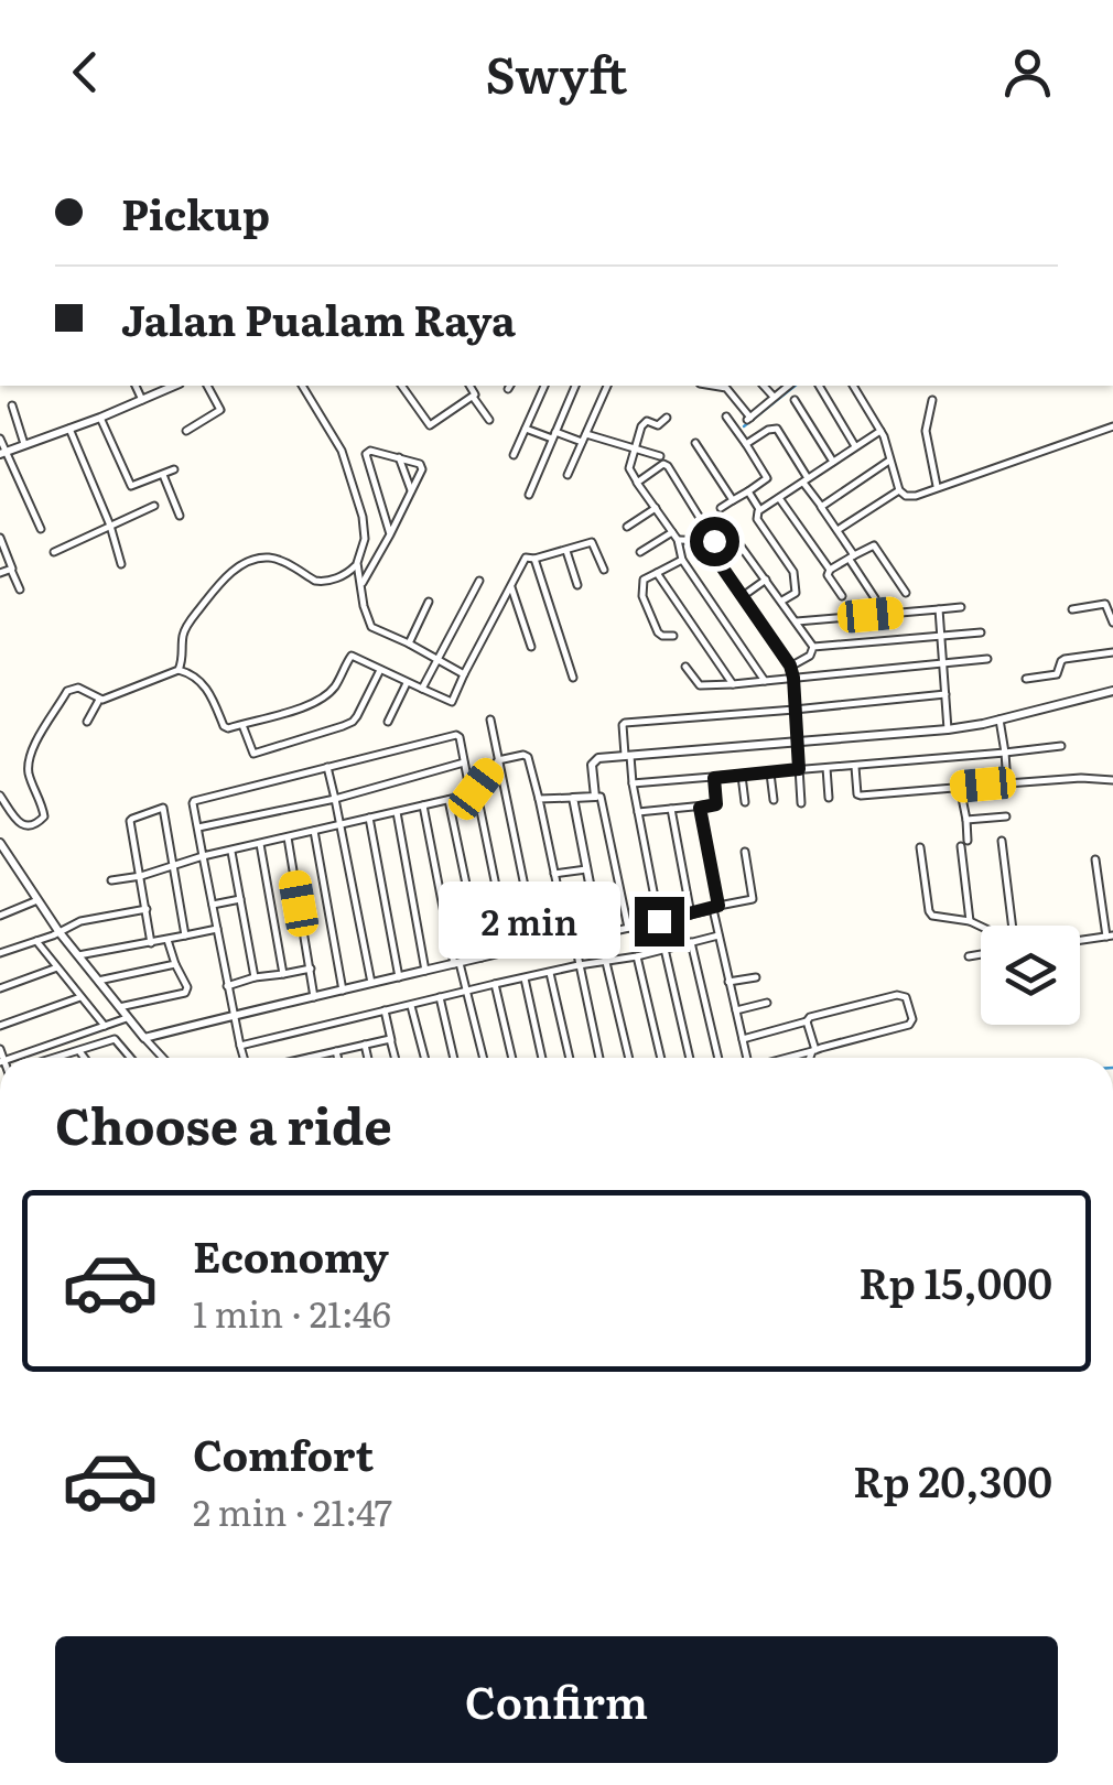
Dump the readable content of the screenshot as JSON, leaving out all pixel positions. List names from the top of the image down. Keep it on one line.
{"page":{"header":"Swyft","banner":["Pickup","Jalan Pualam Raya"],"bubble":"2 min","heading":"Choose a ride","list":[{"name":"Economy","note":"1 min · 21:46","value":"Rp 15,000"},{"name":"Comfort","note":"2 min · 21:47","value":"Rp 20,300"}],"buttons":"Confirm"}}
